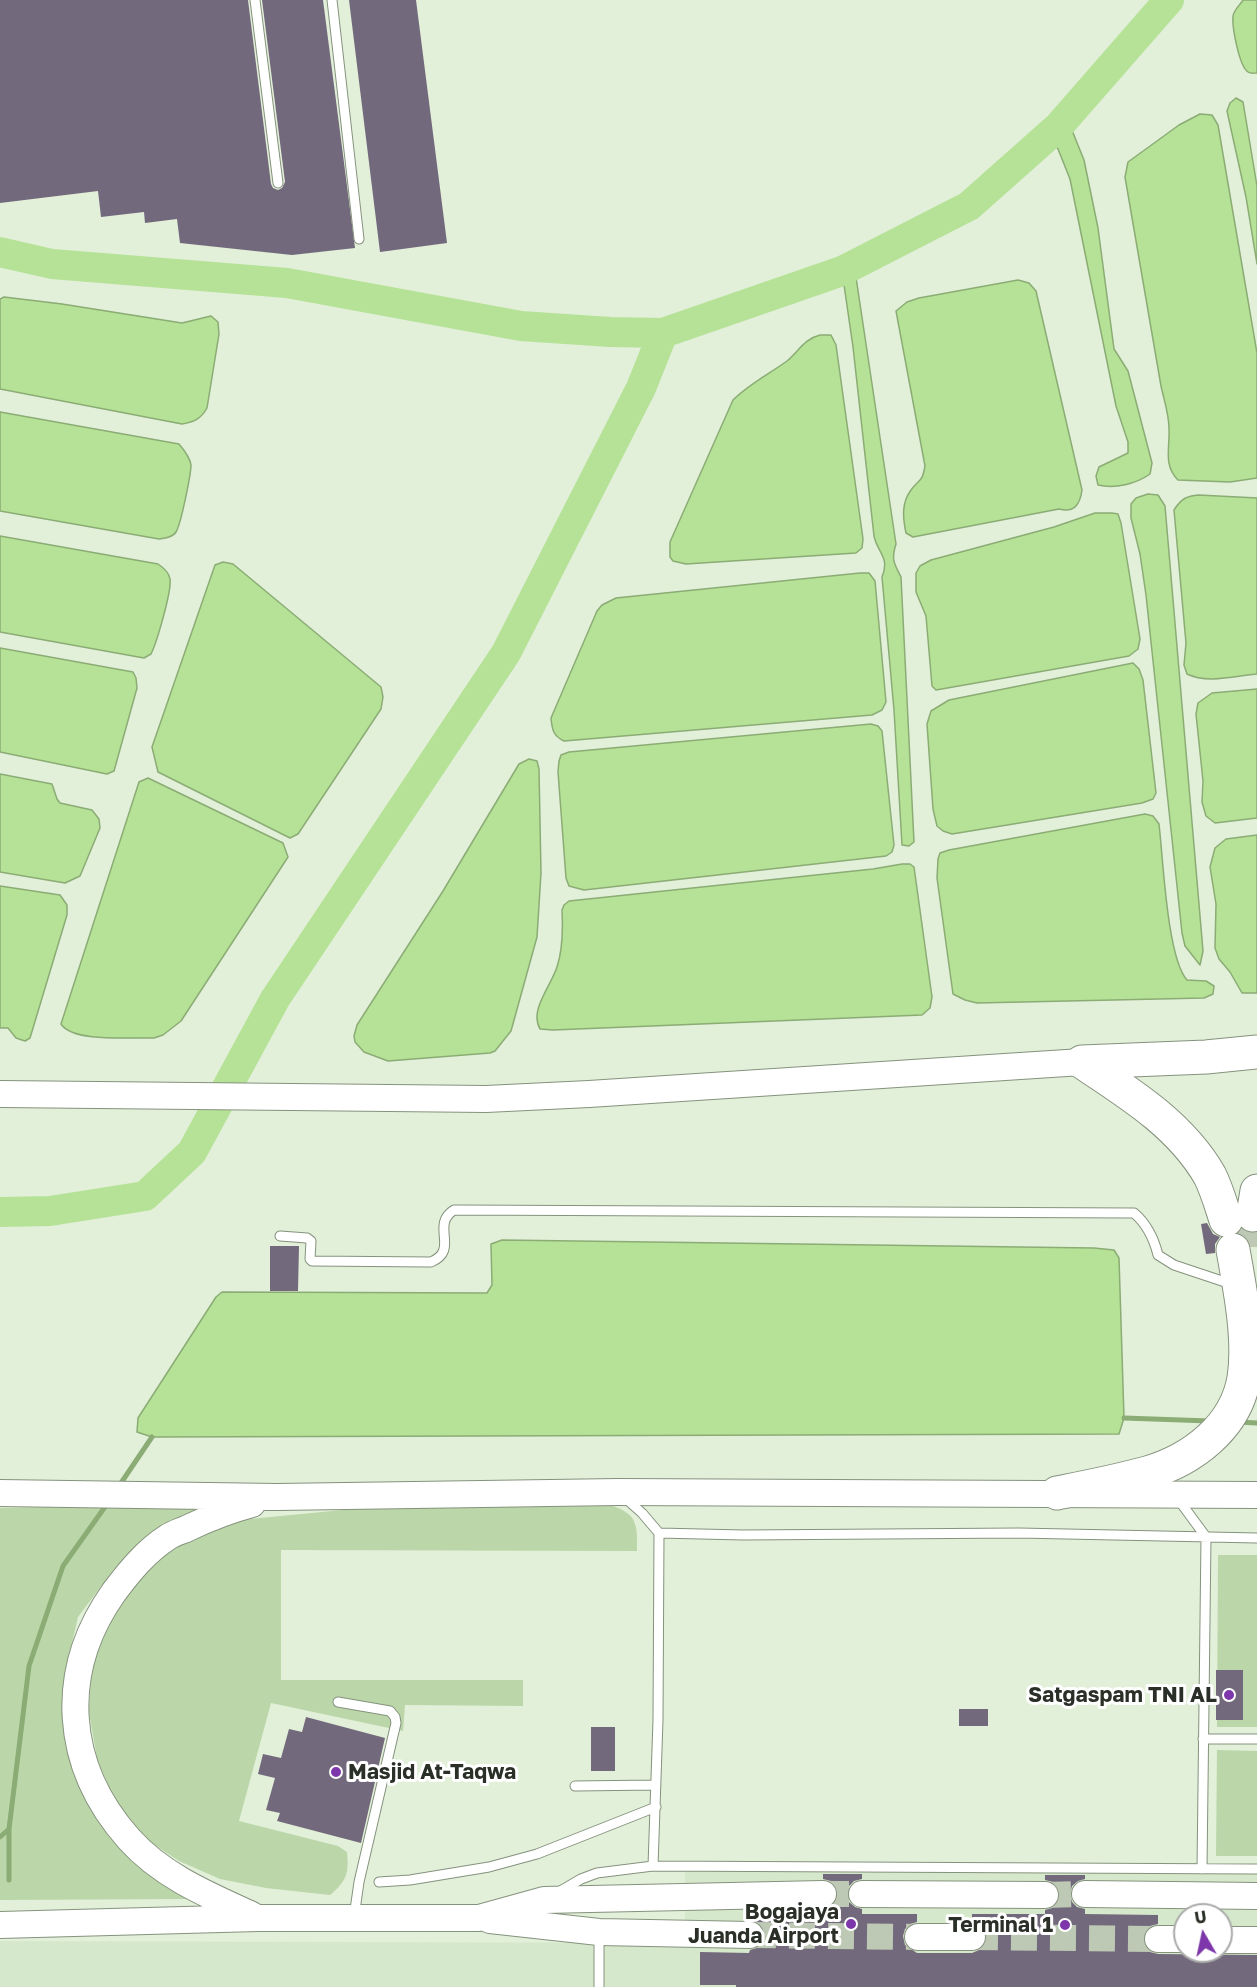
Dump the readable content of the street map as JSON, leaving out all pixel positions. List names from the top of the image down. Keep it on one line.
{"places":["Satgaspam TNI AL","Masjid At-Taqwa","Bogajaya Juanda Airport","Terminal 1"],"north":"top"}
